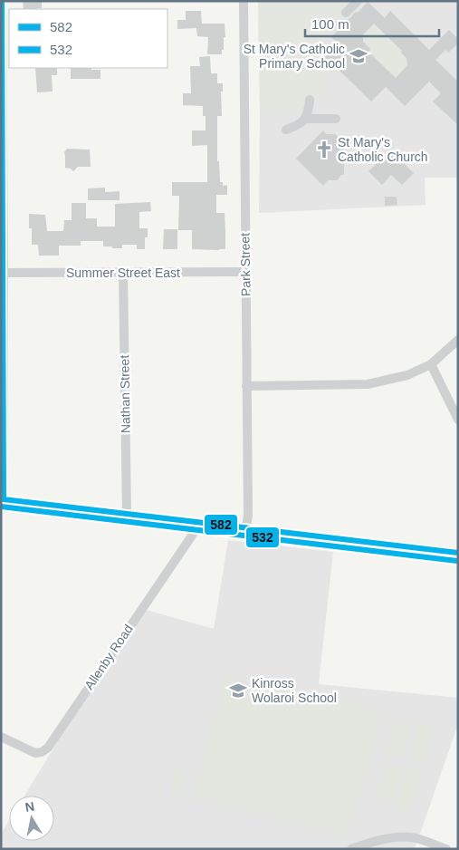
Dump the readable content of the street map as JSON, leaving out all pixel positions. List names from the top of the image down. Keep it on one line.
{"streets":{"street":["Park Street","Summer Street East","Nathan Street","Allenby Road"]},"crossings":[["Park Street","Summer Street East"],["Summer Street East","Nathan Street"]],"places":{"school or university":["St Mary's Catholic Primary School","Kinross Wolaroi School"],"church":["St Mary's Catholic Church"]},"lines":["transit line 582","transit line 532"],"legend":["582","532"],"scale_bar":"100 m","north":"top"}
